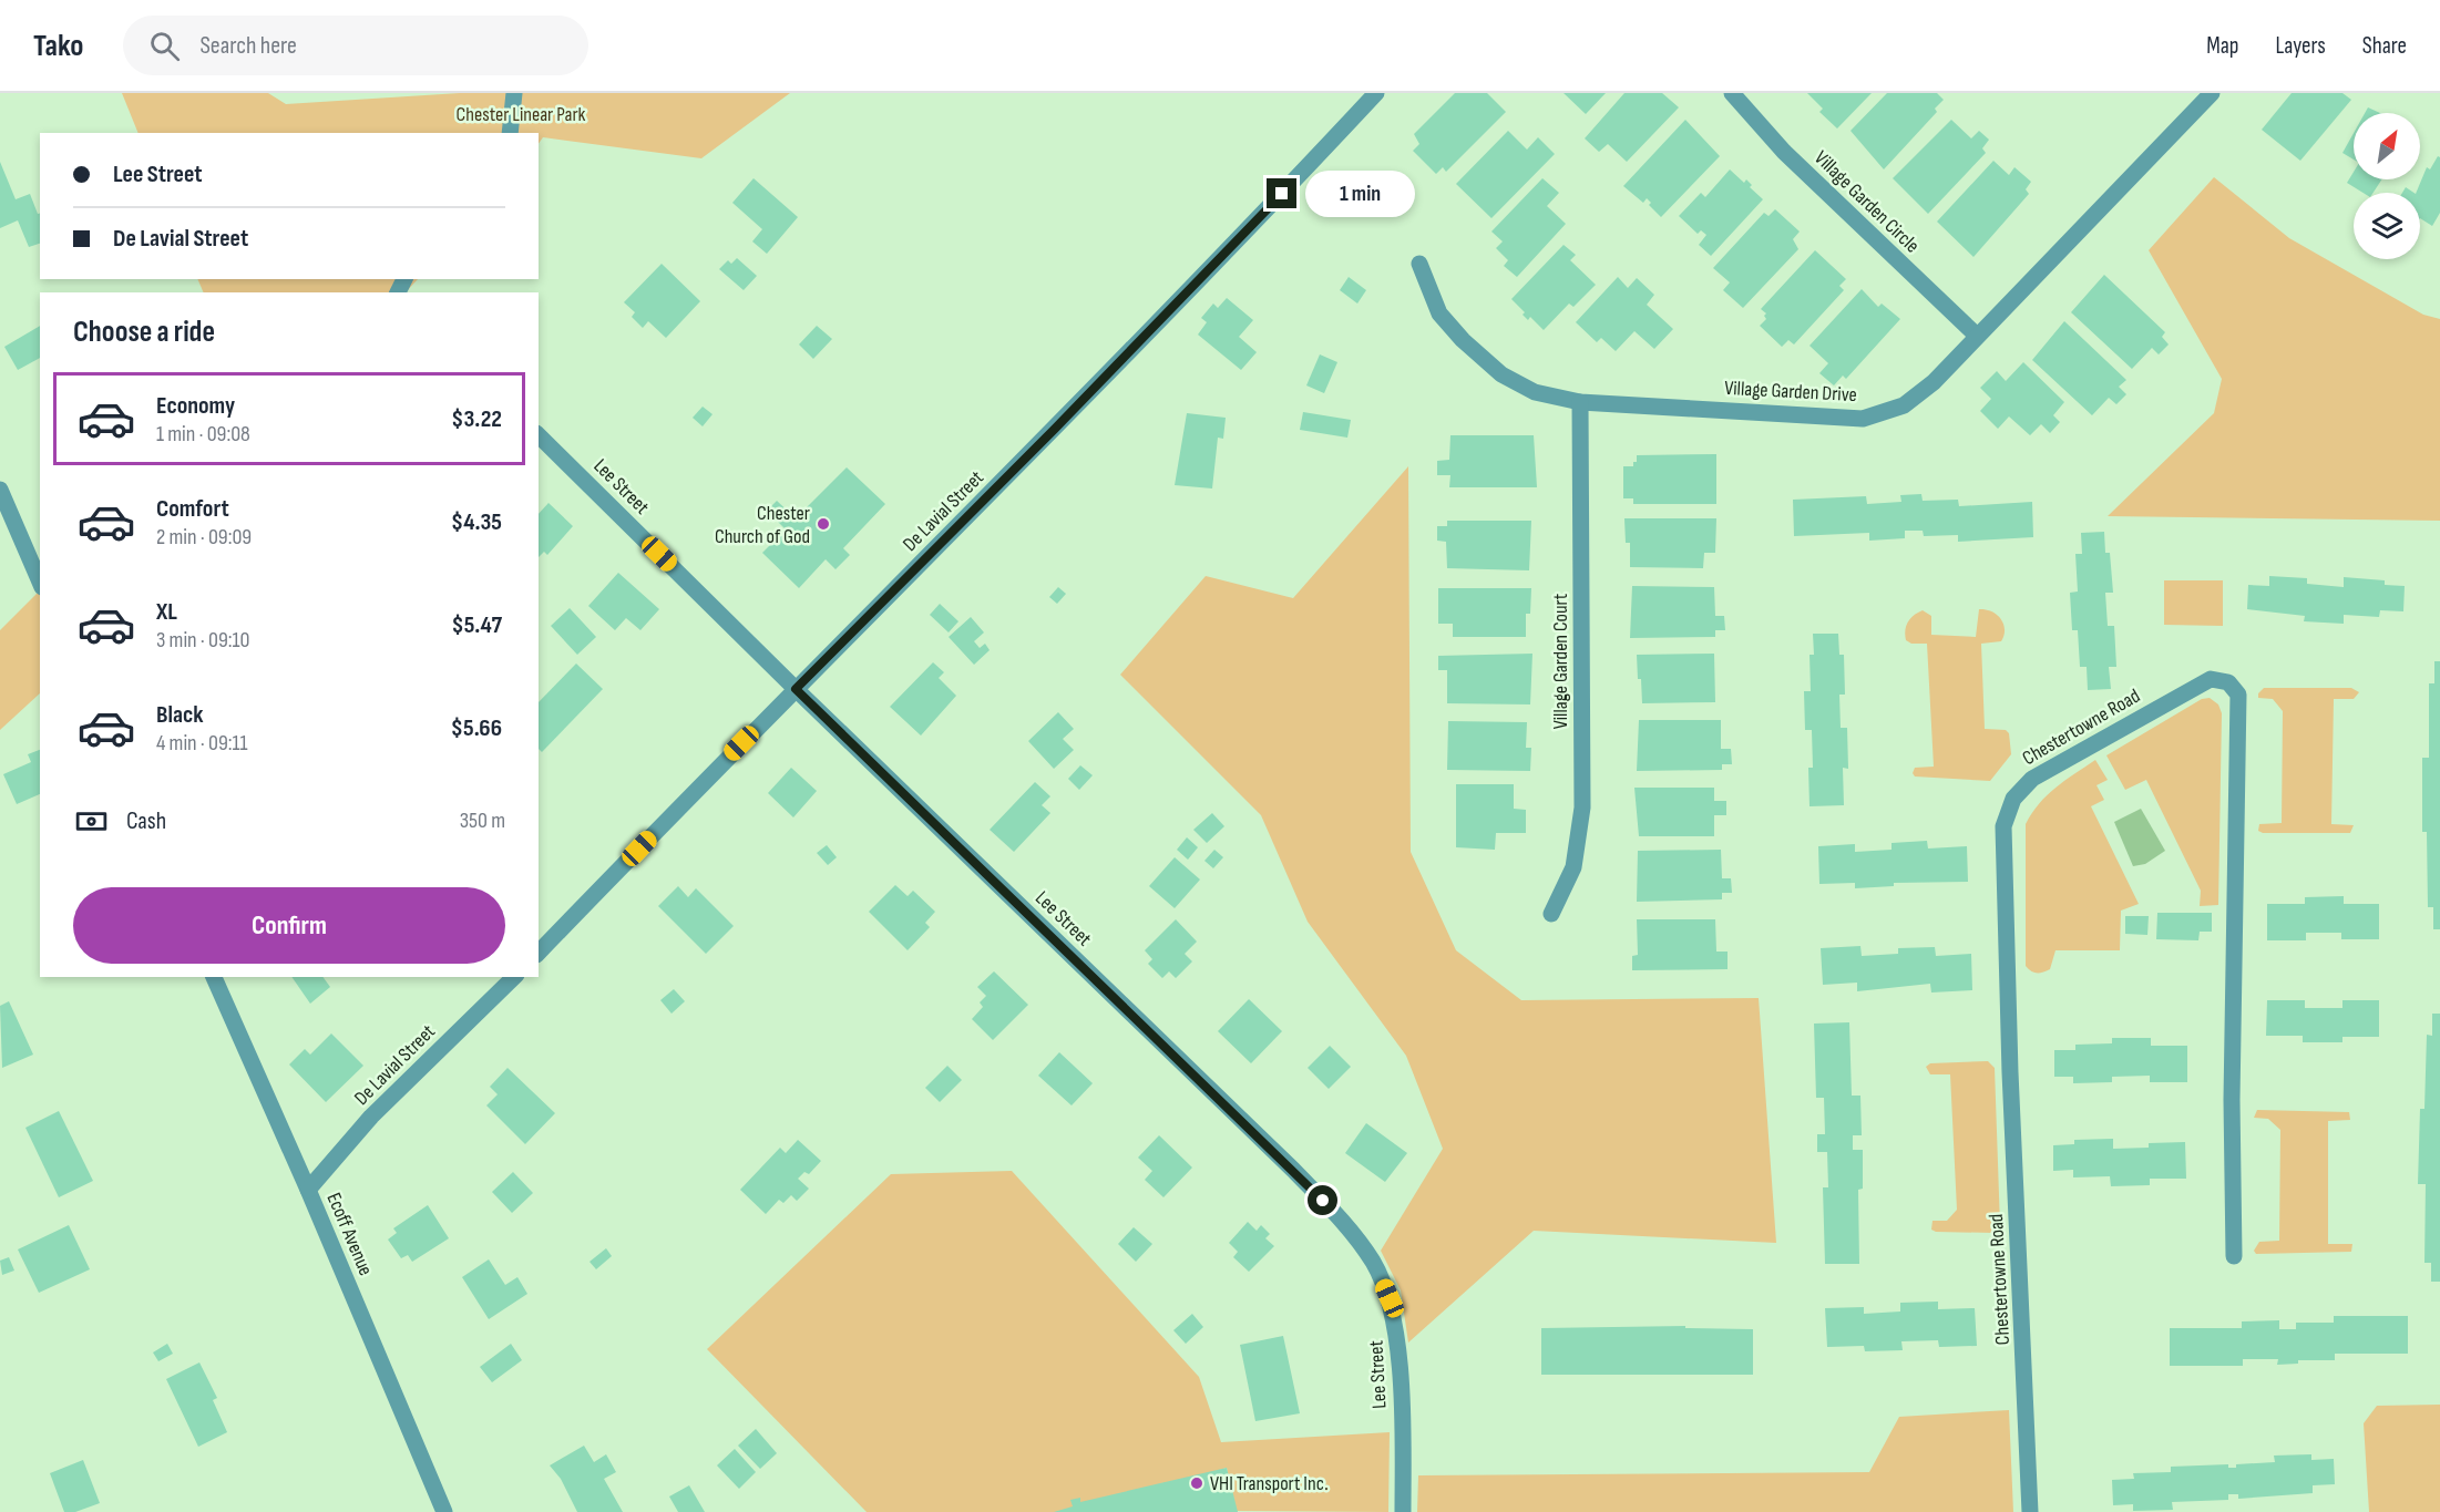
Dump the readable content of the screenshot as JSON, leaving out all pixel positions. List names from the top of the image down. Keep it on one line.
{"streets":{"street":["Village Garden Circle","Village Garden Drive","Lee Street","De Lavial Street","Village Garden Court","Chestertowne Road","Ecoff Avenue"]},"crossings":[["Village Garden Circle","Village Garden Drive"],["Village Garden Drive","Village Garden Court"],["Lee Street","De Lavial Street"],["De Lavial Street","Ecoff Avenue"]],"parks":["Chester Linear Park"],"places":["Chester Church of God","VHI Transport Inc."],"north":"top right","page":{"header":"Tako","search":"Search here","nav":["Map","Layers","Share"],"banner":["Lee Street","De Lavial Street"],"bubble":"1 min","heading":"Choose a ride","list":[{"name":"Economy","note":"1 min · 09:08","value":"$3.22"},{"name":"Comfort","note":"2 min · 09:09","value":"$4.35"},{"name":"XL","note":"3 min · 09:10","value":"$5.47"},{"name":"Black","note":"4 min · 09:11","value":"$5.66"}],"pay":["Cash","350 m"],"buttons":"Confirm"}}
